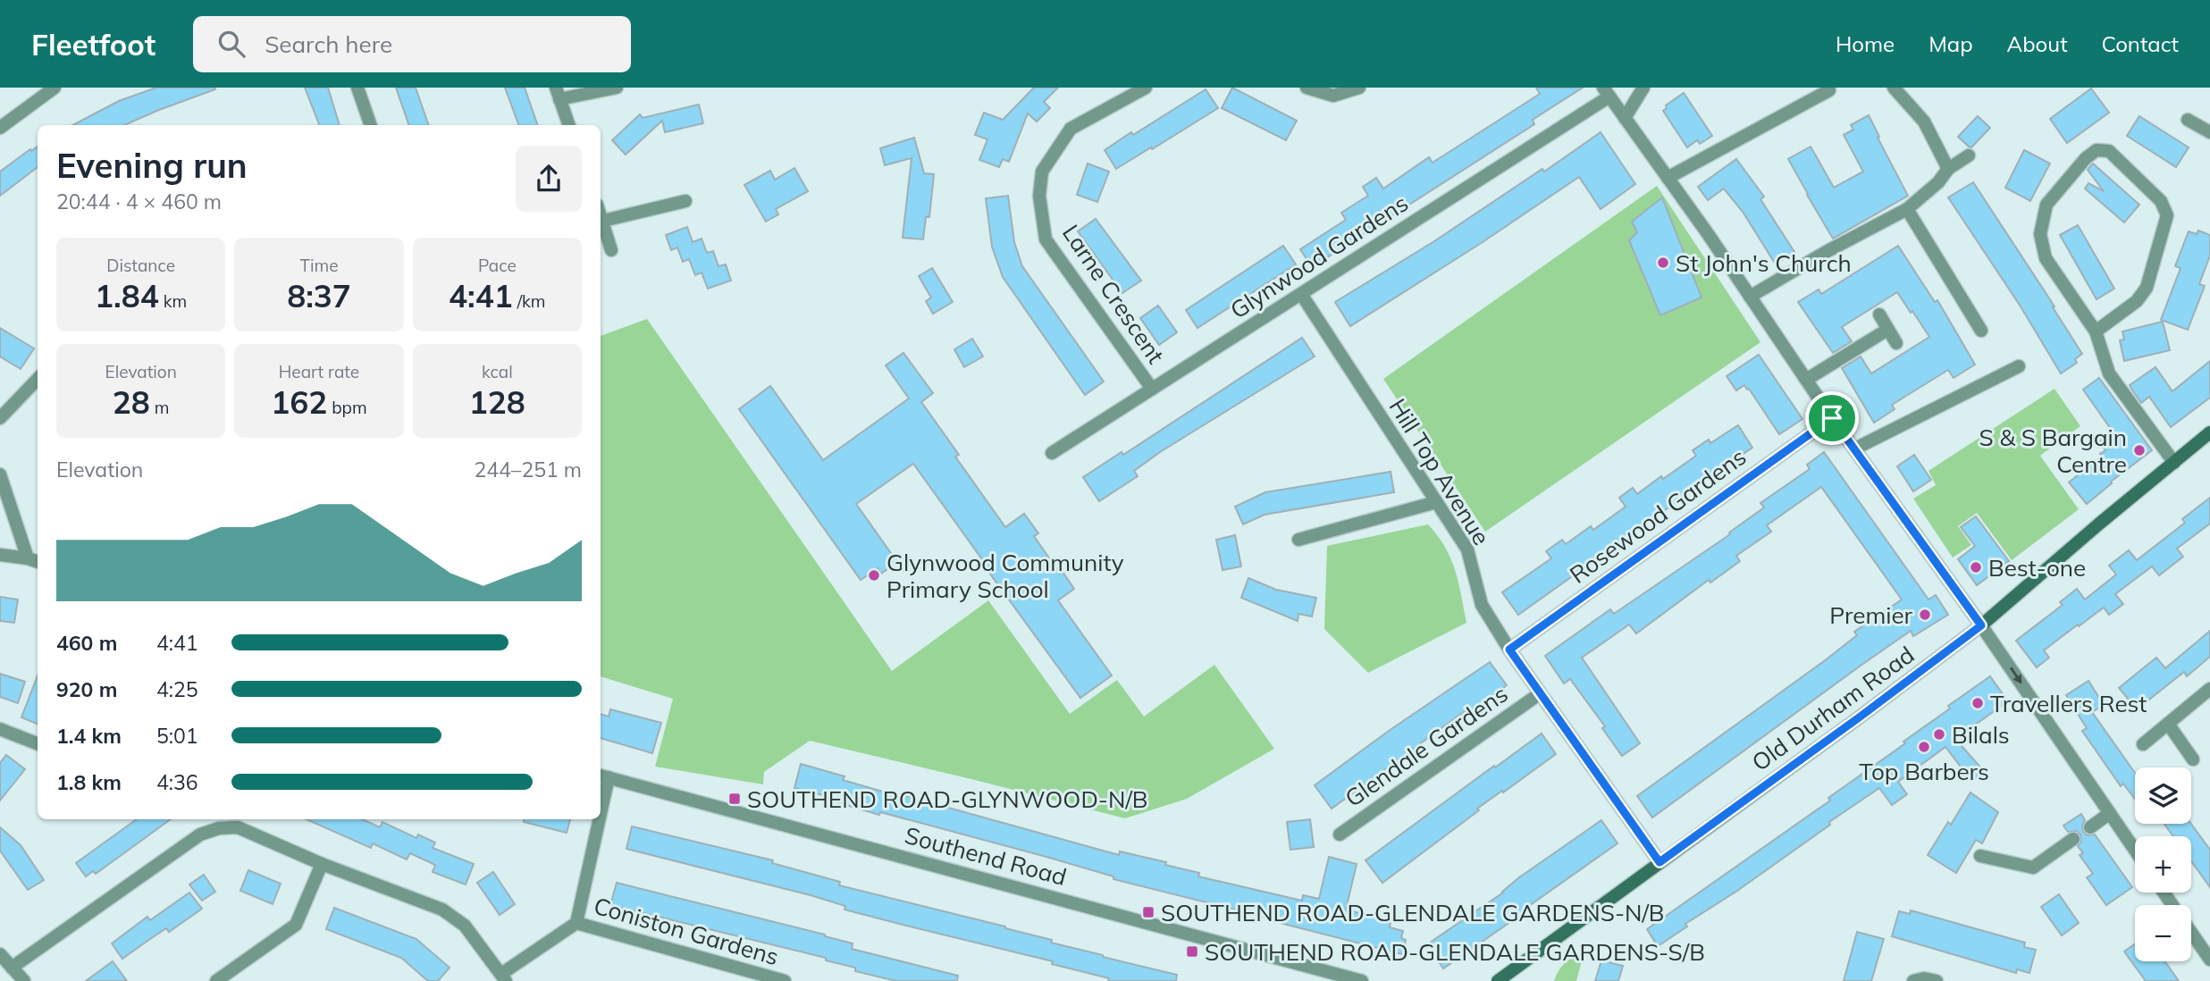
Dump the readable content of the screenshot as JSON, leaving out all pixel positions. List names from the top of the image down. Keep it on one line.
{"streets":{"main road":["Old Durham Road"],"street":["Glynwood Gardens","Larne Crescent","Hill Top Avenue","Rosewood Gardens","Glendale Gardens","Southend Road","Coniston Gardens"]},"crossings":[["Glynwood Gardens","Larne Crescent"],["Glynwood Gardens","Hill Top Avenue"],["Hill Top Avenue","Rosewood Gardens"],["Hill Top Avenue","Old Durham Road"],["Hill Top Avenue","Glendale Gardens"]],"places":{"other":["St John's Church","S & S Bargain Centre","Best-one","Glynwood Community Primary School","Premier","Travellers Rest","Bilals","Top Barbers"],"transit":["SOUTHEND ROAD-GLYNWOOD-N/B","SOUTHEND ROAD-GLENDALE GARDENS-N/B","SOUTHEND ROAD-GLENDALE GARDENS-S/B"]},"page":{"header":"Fleetfoot","search":"Search here","nav":["Home","Map","About","Contact"],"heading":["Evening run","20:44 · 4 × 460 m"],"stats":[["Distance","1.84 km"],["Time","8:37"],["Pace","4:41 /km"],["Elevation","28 m"],["Heart rate","162 bpm"],["kcal","128"]],"chart":["Elevation","244–251 m"],"list":[{"name":"460 m","note":"4:41"},{"name":"920 m","note":"4:25"},{"name":"1.4 km","note":"5:01"},{"name":"1.8 km","note":"4:36"}],"map_buttons":["+","−"]}}
